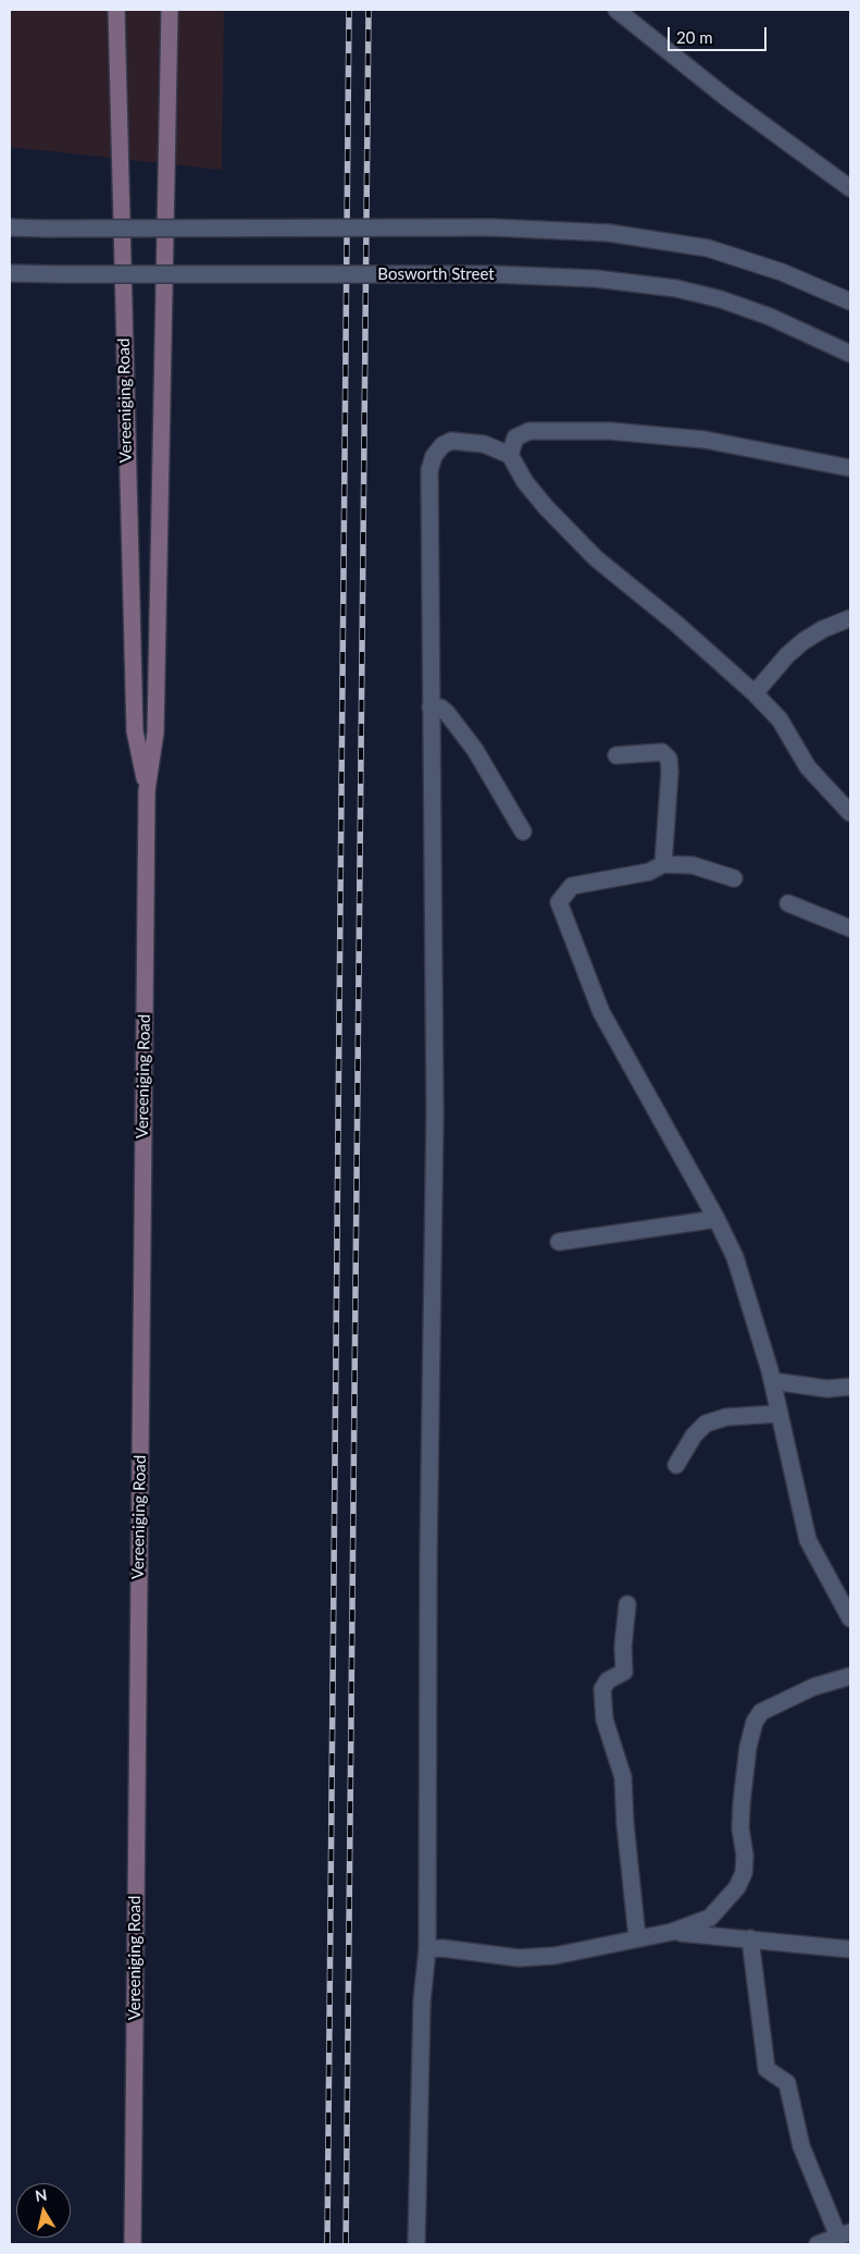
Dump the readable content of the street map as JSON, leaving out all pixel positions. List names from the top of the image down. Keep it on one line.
{"streets":{"main road":["Vereeniging Road"],"street":["Bosworth Street"]},"scale_bar":"20 m","north":"top"}
